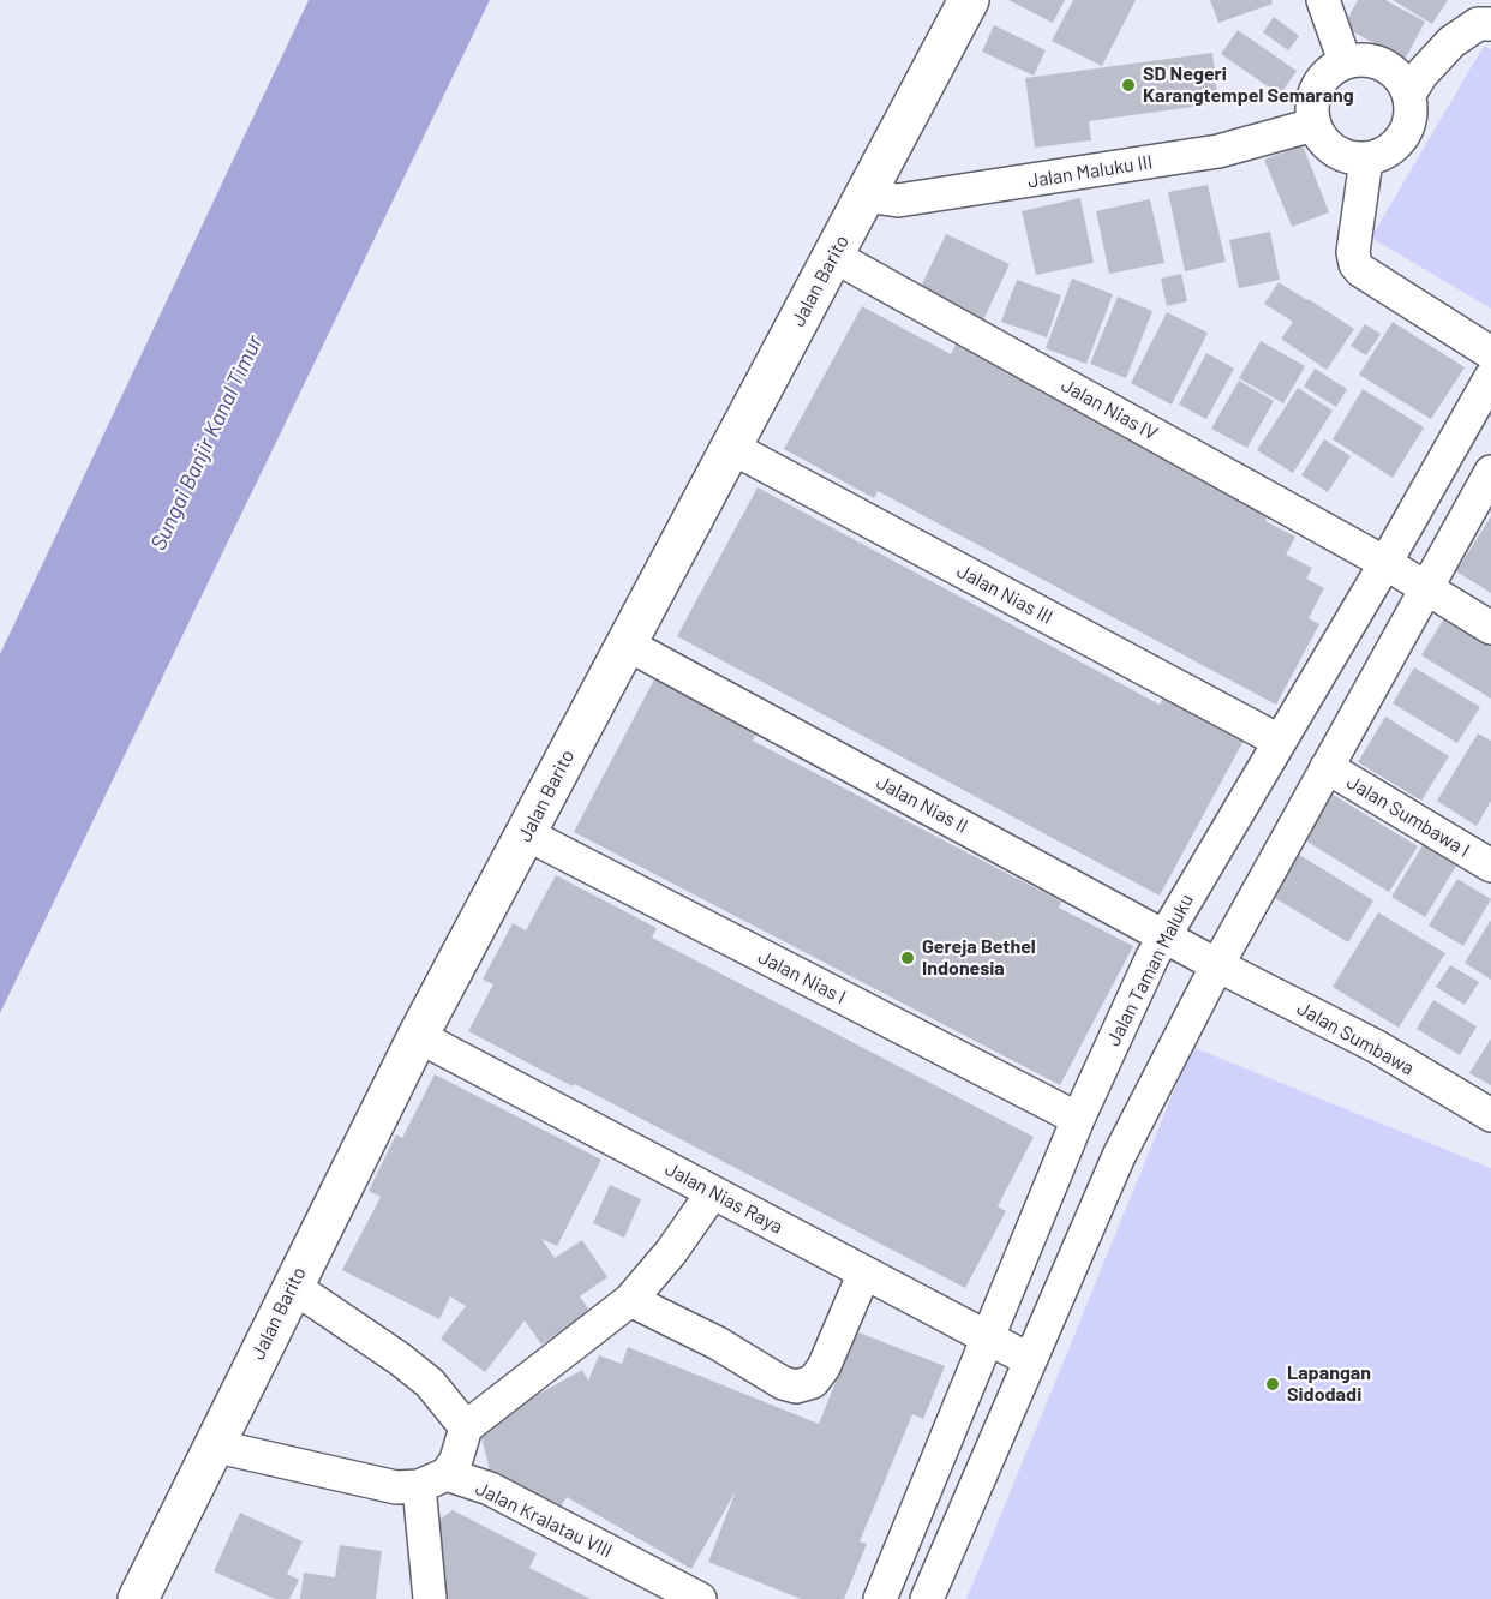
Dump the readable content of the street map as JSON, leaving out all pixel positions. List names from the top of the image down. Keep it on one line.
{"streets":{"street":["Jalan Maluku III","Jalan Barito","Jalan Nias IV","Jalan Nias III","Jalan Nias II","Jalan Sumbawa I","Jalan Taman Maluku","Jalan Nias I","Jalan Sumbawa","Jalan Nias Raya","Jalan Kralatau VIII"]},"crossings":[["Jalan Maluku III","Jalan Barito"],["Jalan Barito","Jalan Nias IV"],["Jalan Barito","Jalan Nias III"],["Jalan Barito","Jalan Nias II"],["Jalan Barito","Jalan Nias I"],["Jalan Barito","Jalan Nias Raya"],["Jalan Barito","Jalan Kralatau VIII"],["Jalan Nias IV","Jalan Taman Maluku"],["Jalan Nias III","Jalan Taman Maluku"],["Jalan Nias II","Jalan Taman Maluku"],["Jalan Nias II","Jalan Sumbawa"],["Jalan Taman Maluku","Jalan Nias I"],["Jalan Taman Maluku","Jalan Nias Raya"]],"water":["Sungai Banjir Kanal Timur"],"places":["SD Negeri Karangtempel Semarang","Gereja Bethel Indonesia","Lapangan Sidodadi"]}
